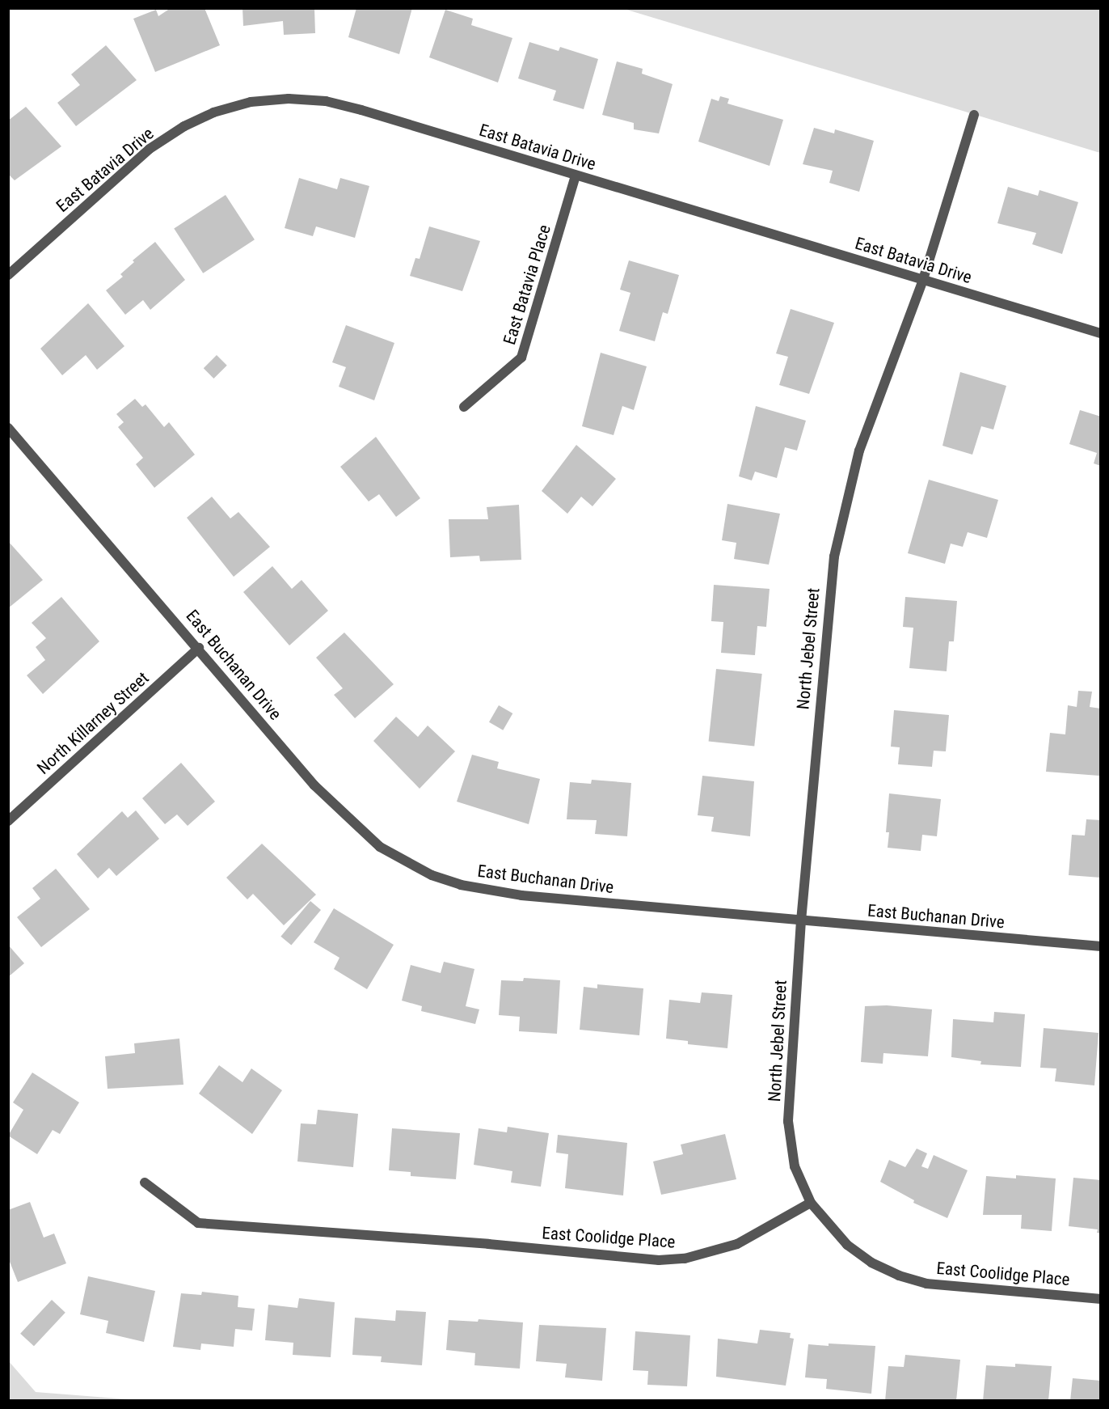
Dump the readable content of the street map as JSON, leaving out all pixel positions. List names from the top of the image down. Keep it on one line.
{"streets":{"street":["East Batavia Drive","East Batavia Place","North Jebel Street","East Buchanan Drive","North Killarney Street","East Coolidge Place"]},"crossings":[["East Batavia Drive","East Batavia Place"],["East Batavia Drive","North Jebel Street"],["North Jebel Street","East Buchanan Drive"],["North Jebel Street","East Coolidge Place"],["East Buchanan Drive","North Killarney Street"]]}
